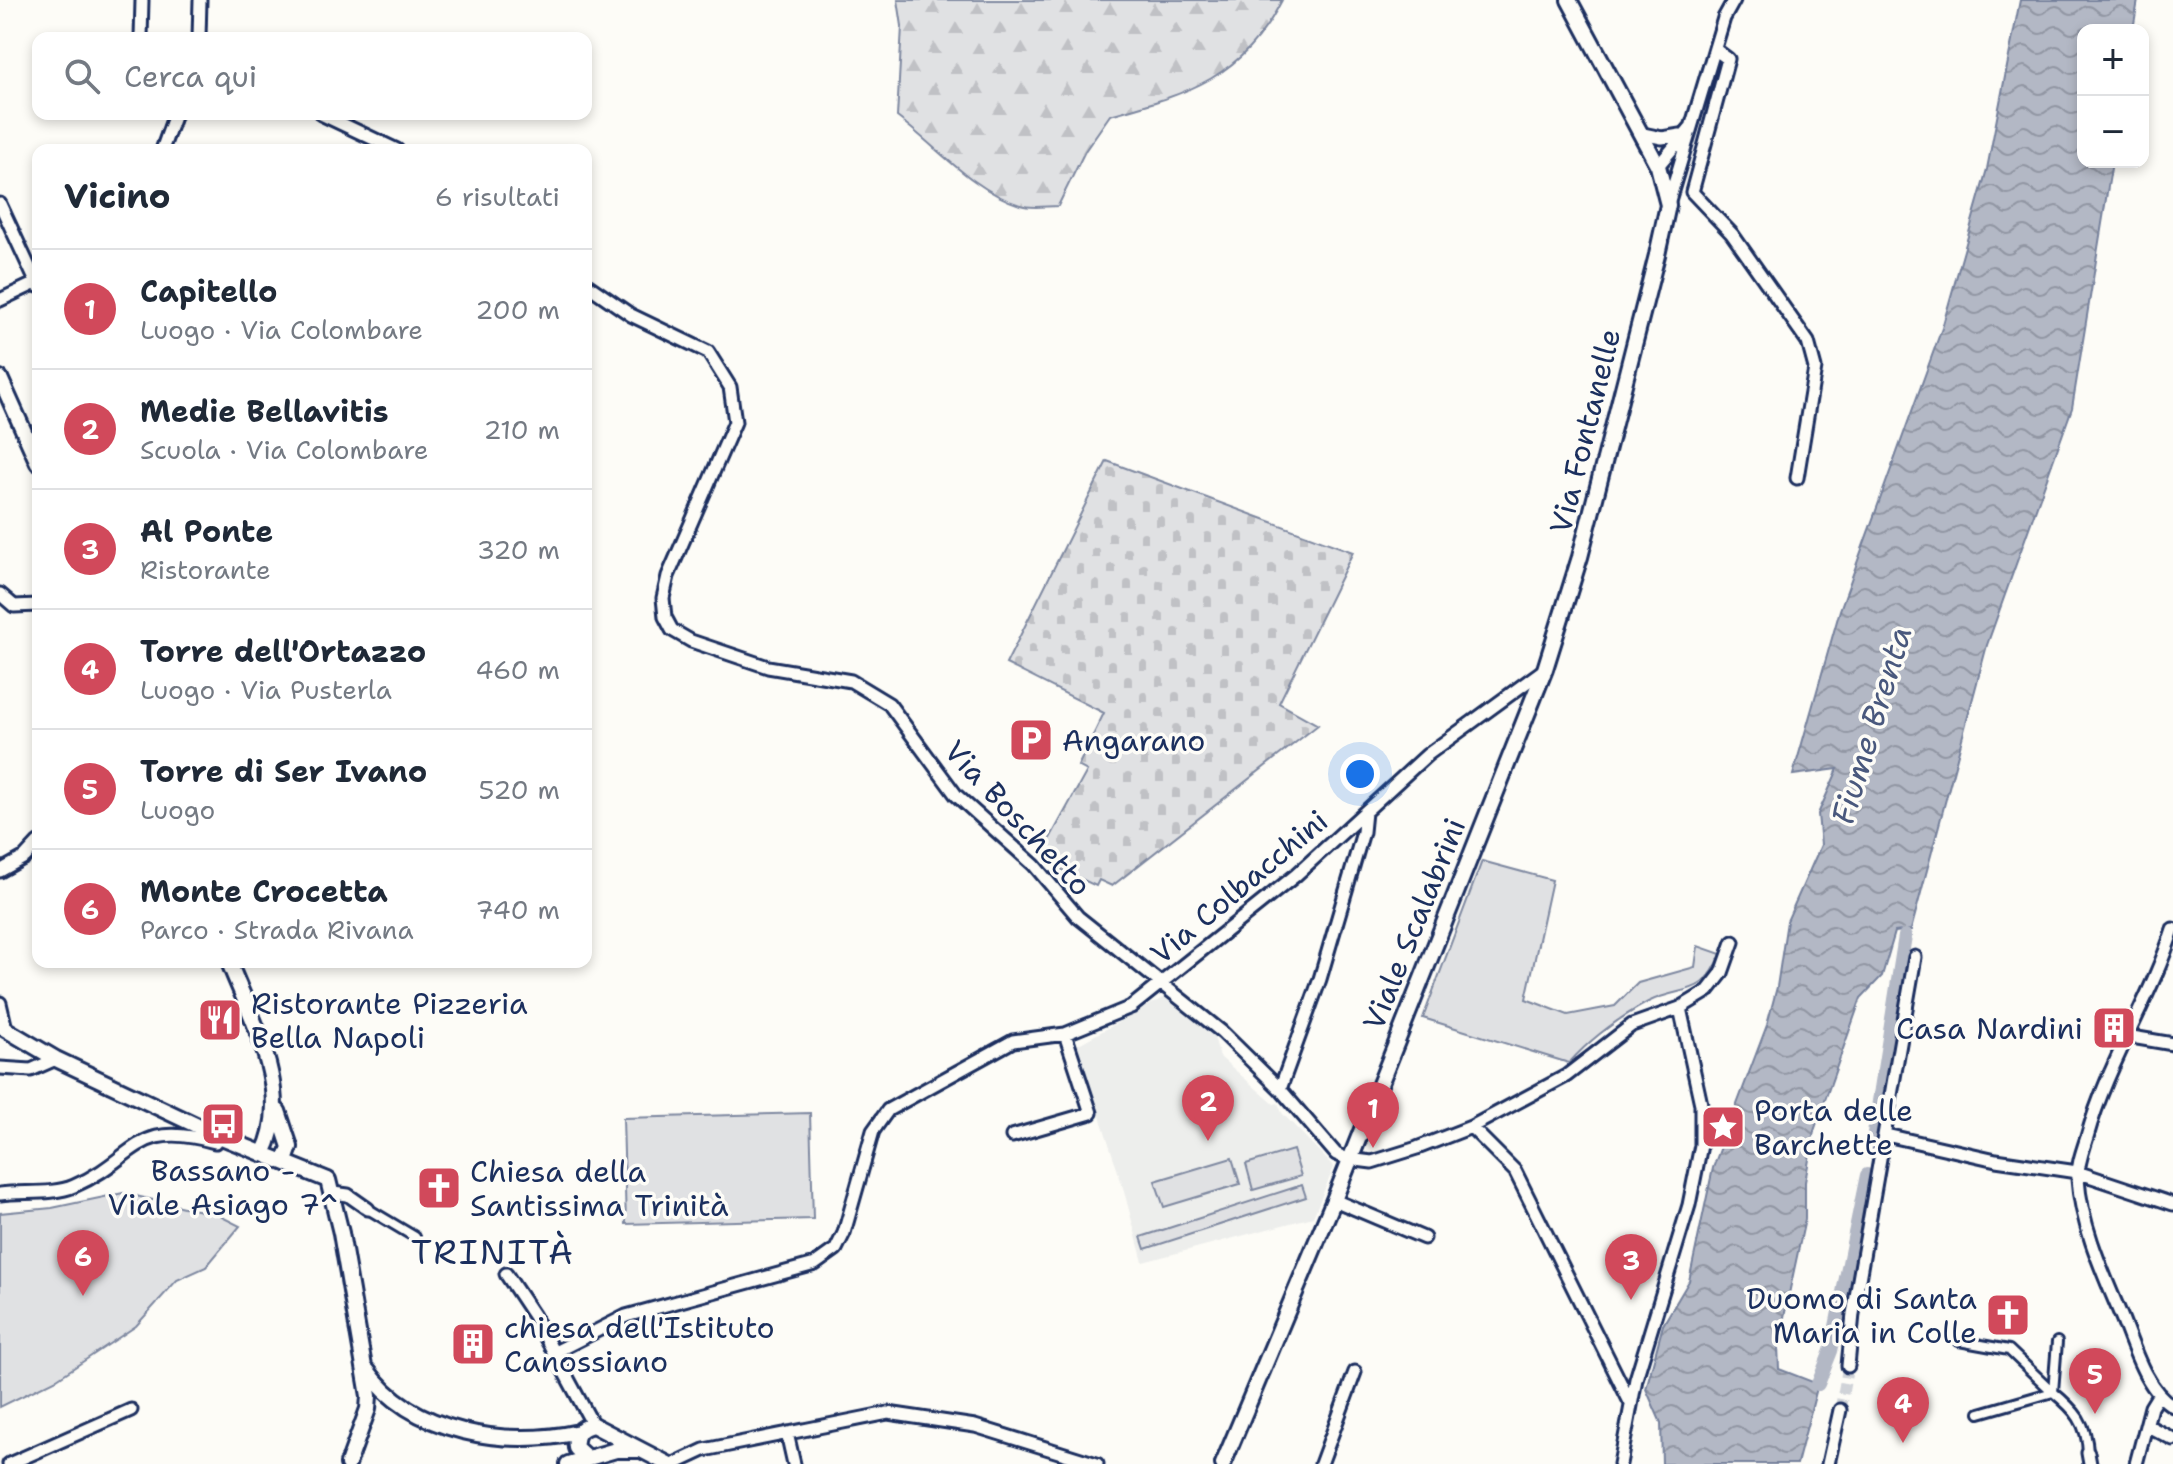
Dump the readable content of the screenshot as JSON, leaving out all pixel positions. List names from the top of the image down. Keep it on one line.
{"streets":{"street":["Via Fontanelle","Via Boschetto","Via Colbacchini","Viale Scalabrini"]},"crossings":[["Via Fontanelle","Via Colbacchini"],["Via Fontanelle","Viale Scalabrini"],["Via Boschetto","Via Colbacchini"],["Via Colbacchini","Viale Scalabrini"]],"districts":["TRINITÀ"],"water":["Fiume Brenta"],"places":{"parking":["Angarano"],"restaurant":["Ristorante Pizzeria Bella Napoli"],"building":["Casa Nardini","chiesa dell'Istituto Canossiano"],"bus stop":["Bassano - Viale Asiago 7^"],"place":["Porta delle Barchette"],"church":["Chiesa della Santissima Trinità","Duomo di Santa Maria in Colle"]},"page":{"map_buttons":["+","−"],"search":"Cerca qui","heading":["Vicino","6 risultati"],"list":[{"mark":"1","name":"Capitello","note":"Luogo · Via Colombare","value":"200 m"},{"mark":"2","name":"Medie Bellavitis","note":"Scuola · Via Colombare","value":"210 m"},{"mark":"3","name":"Al Ponte","note":"Ristorante","value":"320 m"},{"mark":"4","name":"Torre dell'Ortazzo","note":"Luogo · Via Pusterla","value":"460 m"},{"mark":"5","name":"Torre di Ser Ivano","note":"Luogo","value":"520 m"},{"mark":"6","name":"Monte Crocetta","note":"Parco · Strada Rivana","value":"740 m"}],"pins":["2","1","6","3","5","4"]}}
